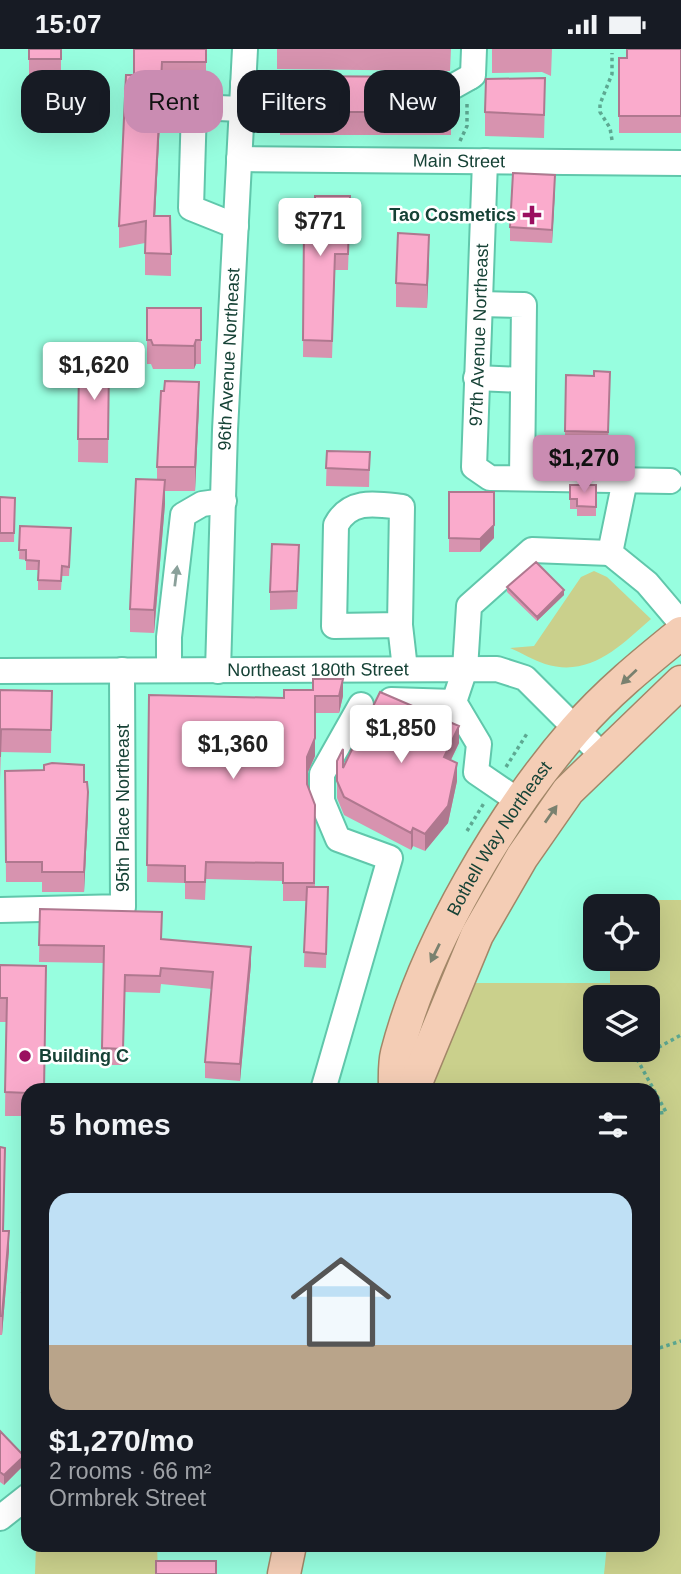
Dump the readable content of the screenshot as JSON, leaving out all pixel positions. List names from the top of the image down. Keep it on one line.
{"streets":{"main road":["Bothell Way Northeast"],"street":["Main Street","97th Avenue Northeast","96th Avenue Northeast","Northeast 180th Street","95th Place Northeast"]},"crossings":[["Main Street","97th Avenue Northeast"],["Main Street","96th Avenue Northeast"],["96th Avenue Northeast","Northeast 180th Street"],["Northeast 180th Street","95th Place Northeast"],["Northeast 180th Street","Bothell Way Northeast"]],"places":{"health":["Tao Cosmetics"],"other":["Building C"]},"page":{"status":"15:07","chip":["Buy","Rent","Filters","New"],"price":["$771","$1,620","$1,270","$1,850","$1,360"],"heading":"5 homes","list":[{"name":"$1,270/mo","note":"2 rooms · 66 m² · Ormbrek Street"}]}}
